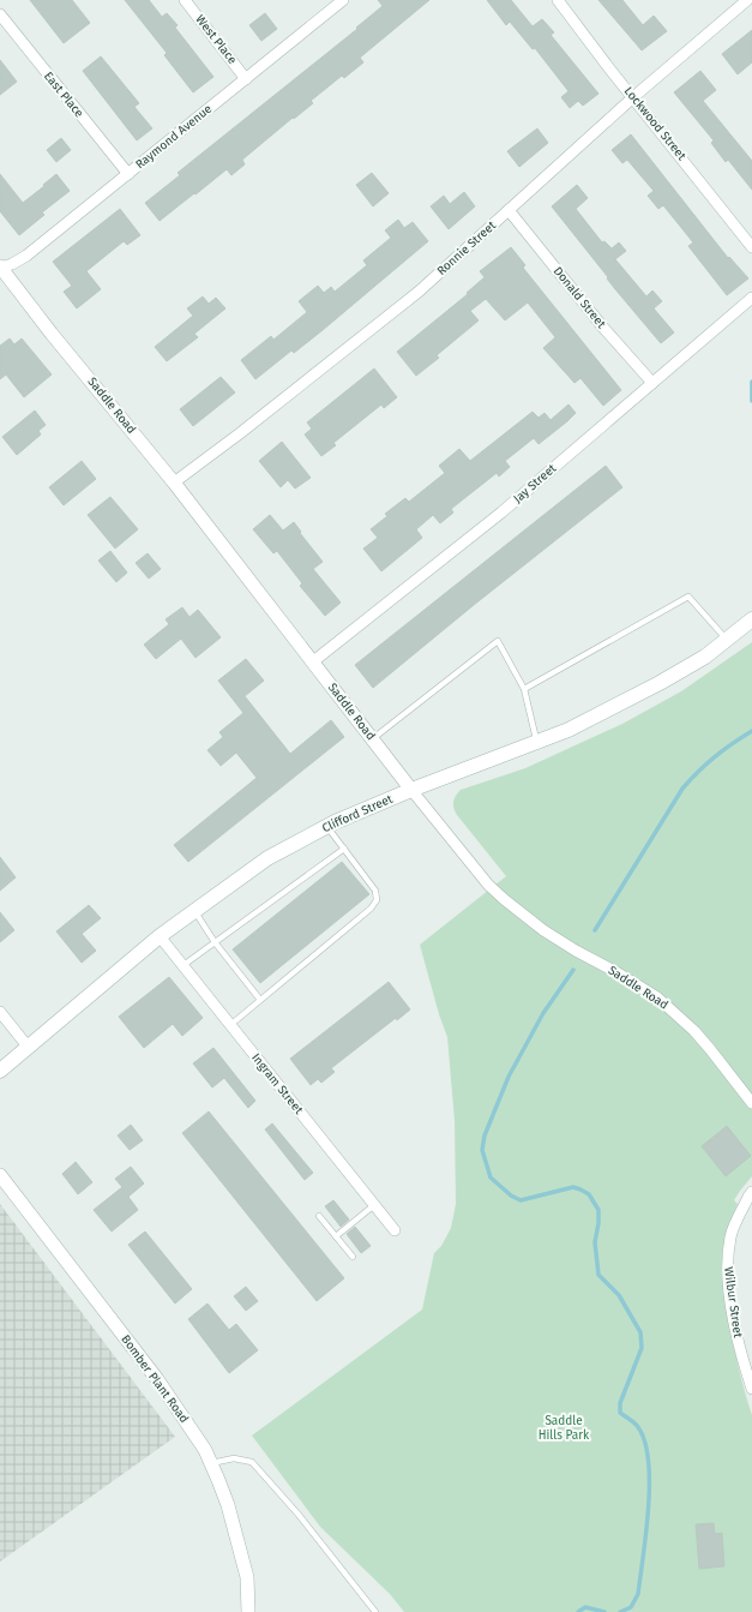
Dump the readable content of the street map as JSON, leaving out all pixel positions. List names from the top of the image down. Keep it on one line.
{"streets":{"main road":["Clifford Street"],"street":["West Place","East Place","Lockwood Street","Raymond Avenue","Ronnie Street","Donald Street","Saddle Road","Jay Street","Ingram Street","Wilbur Street","Bomber Plant Road"]},"crossings":[["West Place","Raymond Avenue"],["East Place","Raymond Avenue"],["Lockwood Street","Ronnie Street"],["Raymond Avenue","Saddle Road"],["Ronnie Street","Donald Street"],["Ronnie Street","Saddle Road"],["Donald Street","Jay Street"],["Saddle Road","Jay Street"],["Saddle Road","Clifford Street"],["Clifford Street","Ingram Street"]],"parks":["Saddle Hills Park"]}
